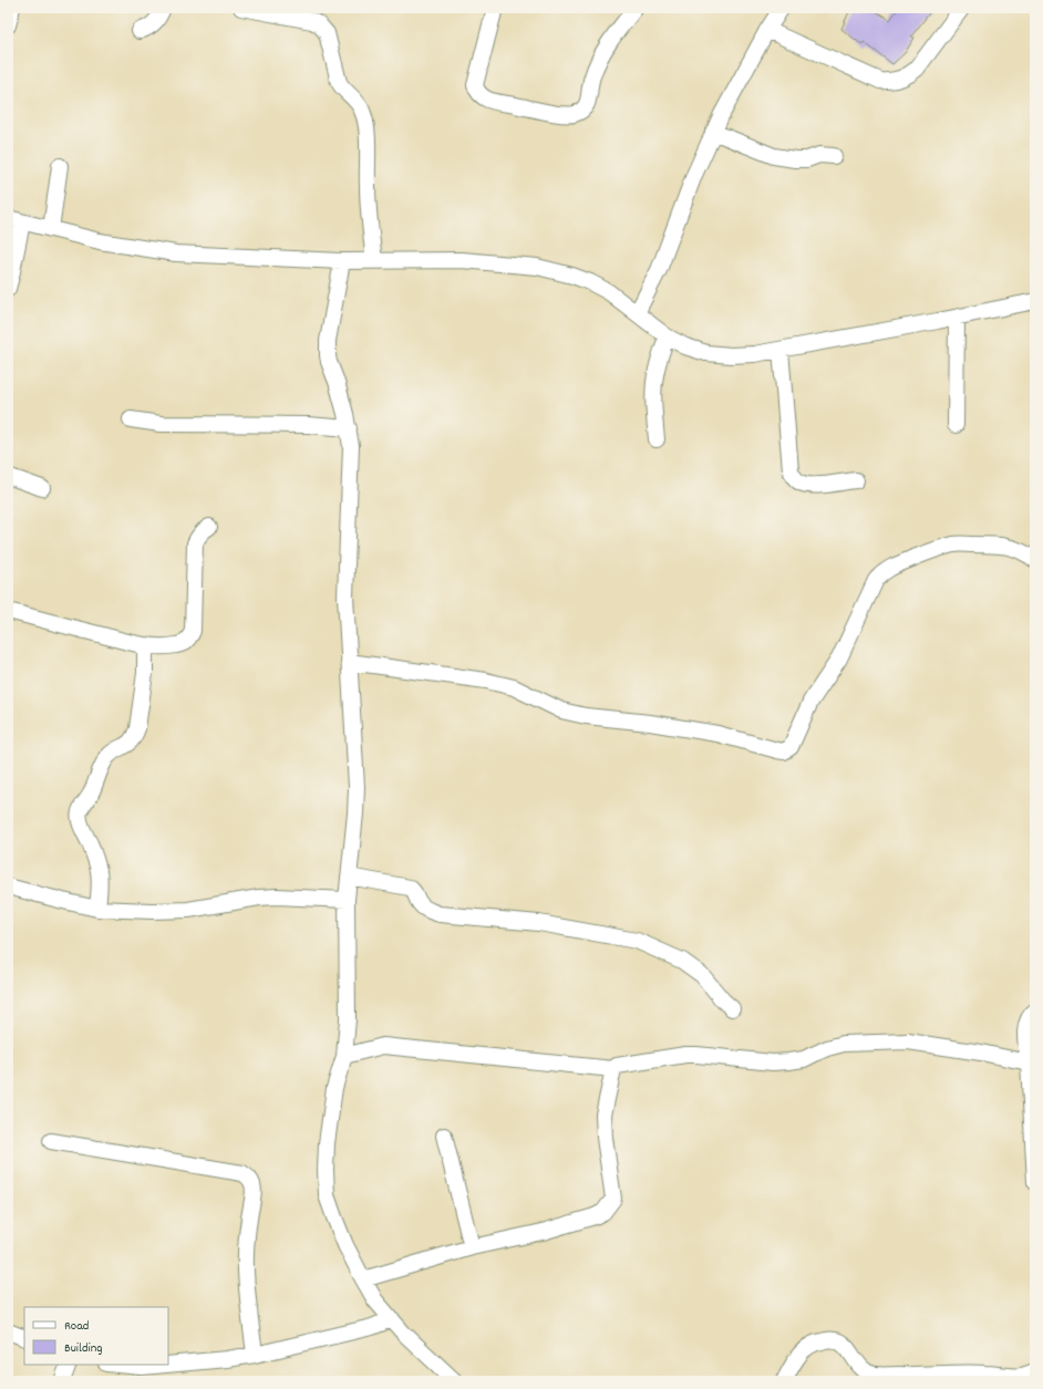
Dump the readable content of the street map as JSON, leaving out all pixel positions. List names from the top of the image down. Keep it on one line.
{"legend":["Road","Building"]}
